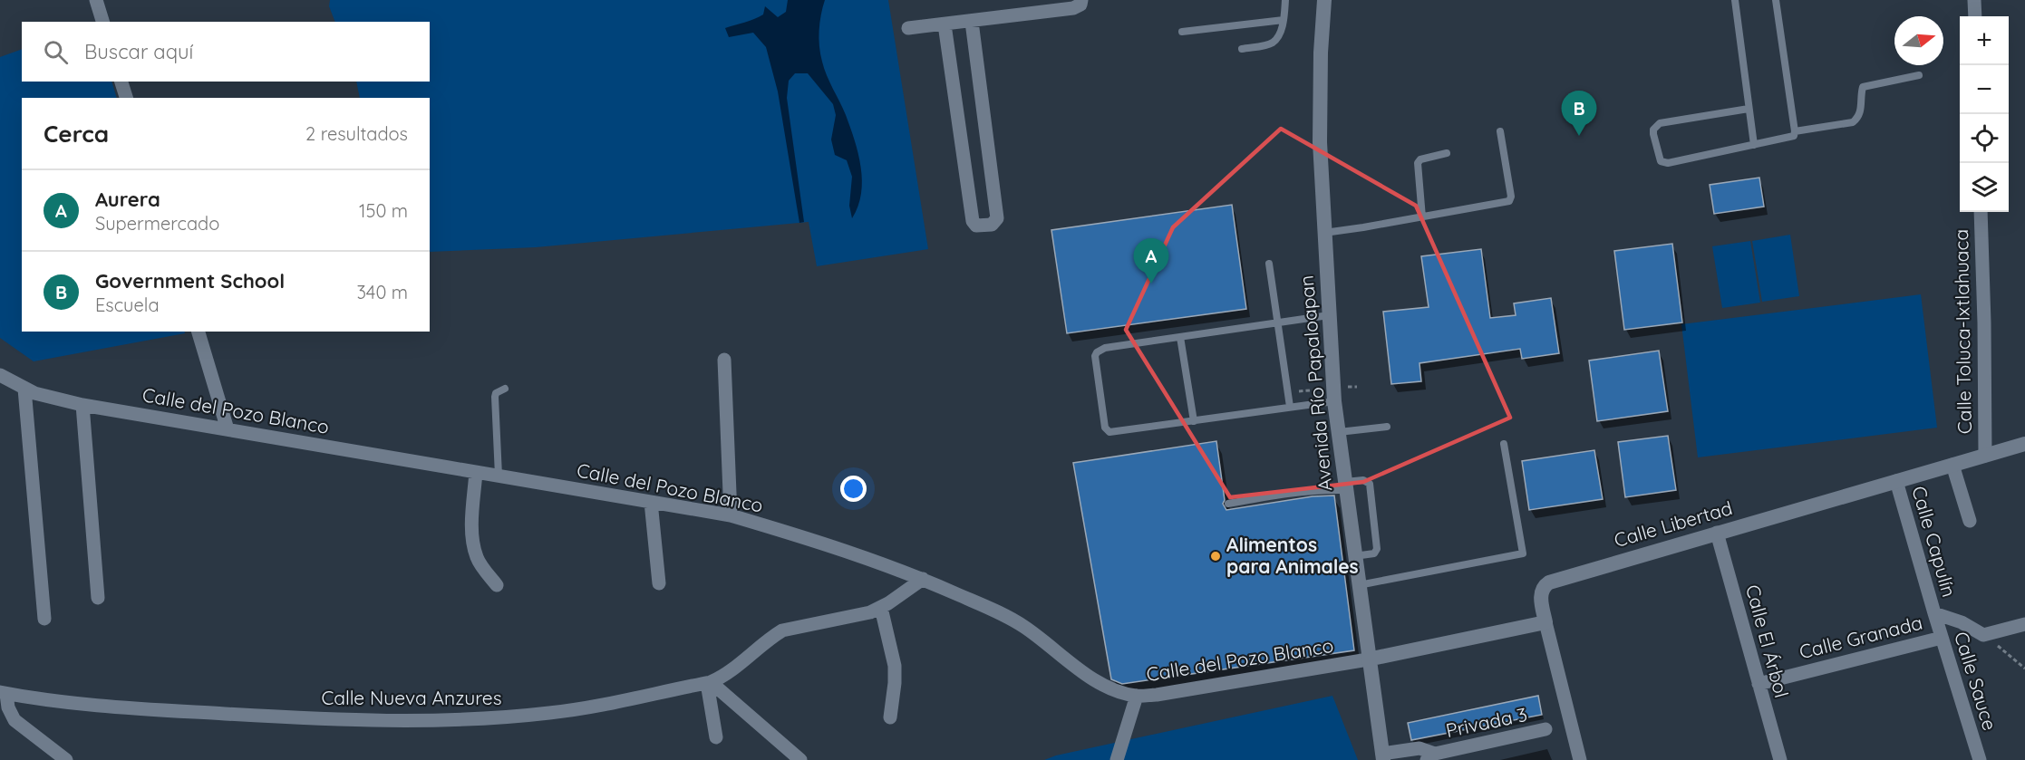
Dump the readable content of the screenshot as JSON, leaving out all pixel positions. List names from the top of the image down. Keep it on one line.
{"streets":{"main road":["Avenida Río Papaloapan","Calle Libertad"],"street":["Calle Toluca-Ixtlahuaca","Calle del Pozo Blanco","Calle Capulín","Calle Granada","Calle El Árbol","Calle Sauce","Calle Nueva Anzures","Privada 3"]},"crossings":[["Calle Toluca-Ixtlahuaca","Calle Libertad"],["Avenida Río Papaloapan","Calle del Pozo Blanco"],["Avenida Río Papaloapan","Privada 3"],["Calle del Pozo Blanco","Calle Nueva Anzures"],["Calle Libertad","Calle Capulín"],["Calle Libertad","Calle El Árbol"],["Calle Capulín","Calle Sauce"],["Calle Granada","Calle El Árbol"],["Calle Granada","Calle Sauce"]],"places":["Alimentos para Animales"],"north":"right","page":{"map_buttons":["+","−"],"search":"Buscar aquí","pins":["B","A"],"heading":["Cerca","2 resultados"],"list":[{"mark":"A","name":"Aurera","note":"Supermercado","value":"150 m"},{"mark":"B","name":"Government School","note":"Escuela","value":"340 m"}]}}
